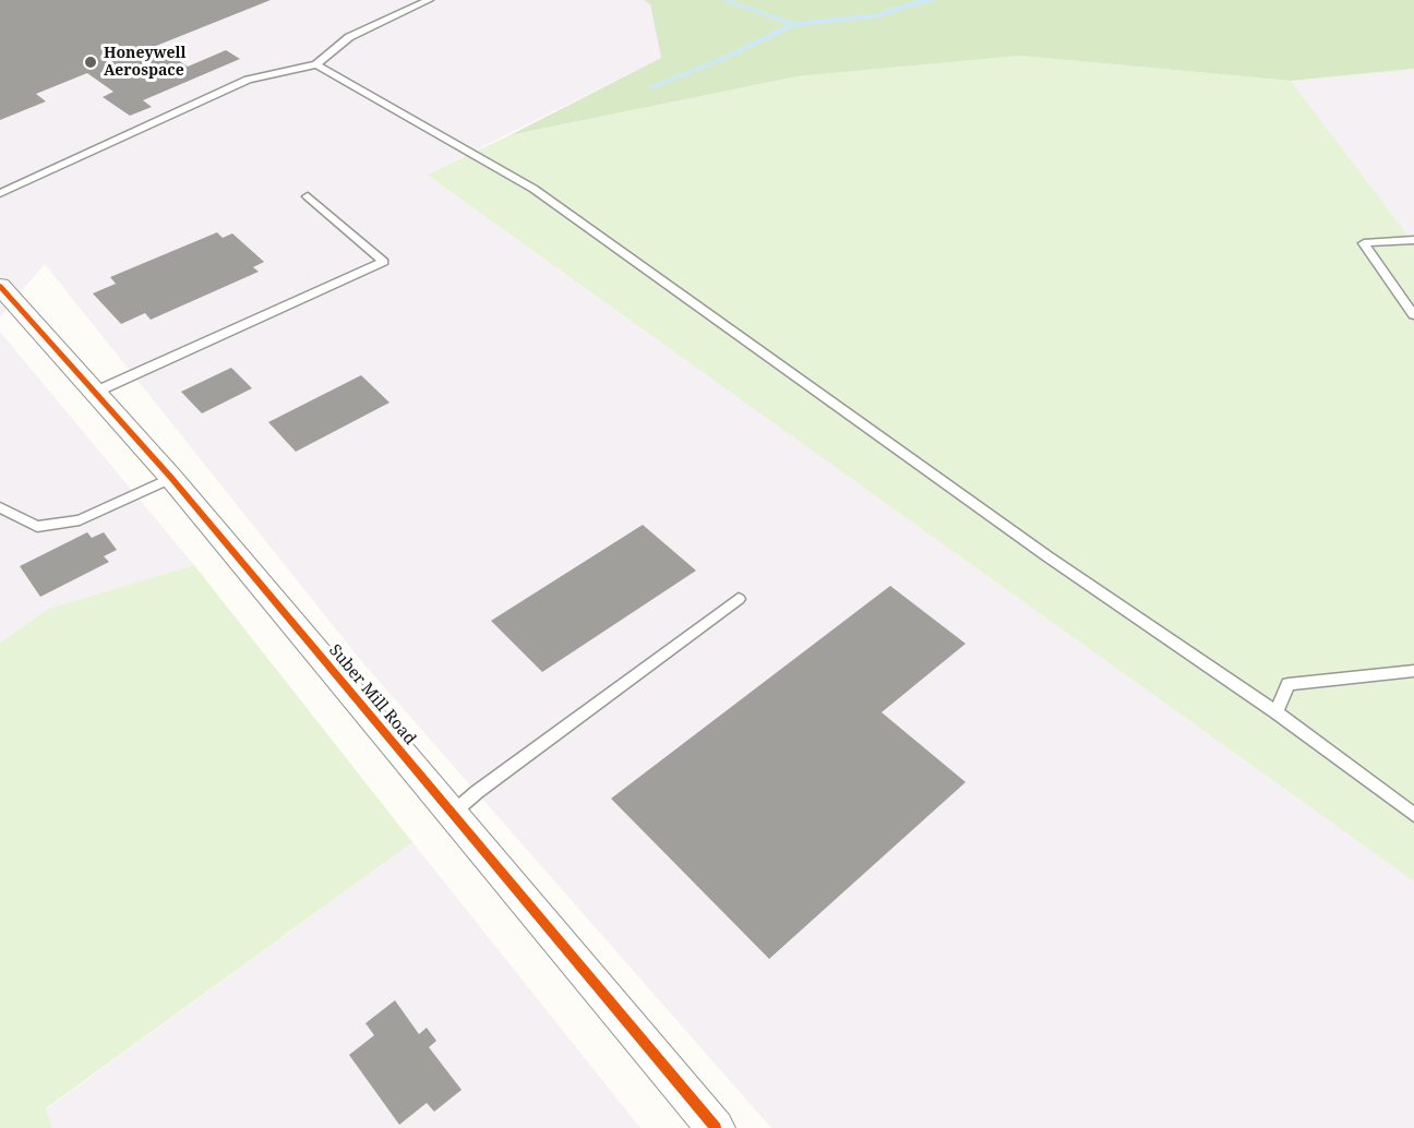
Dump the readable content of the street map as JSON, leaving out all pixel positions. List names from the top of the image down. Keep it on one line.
{"streets":{"street":["Suber Mill Road"]},"places":["Honeywell Aerospace"]}
